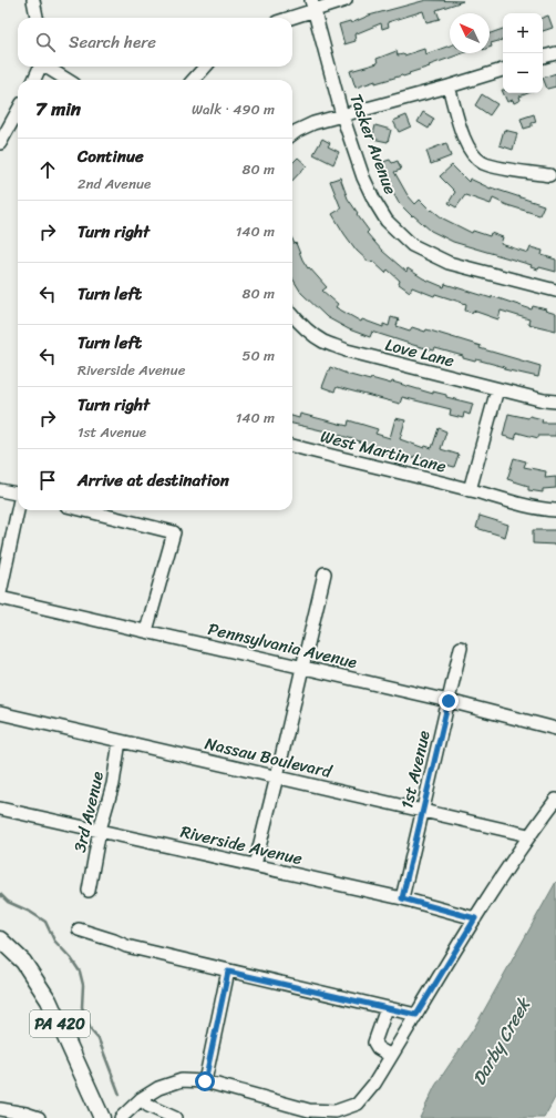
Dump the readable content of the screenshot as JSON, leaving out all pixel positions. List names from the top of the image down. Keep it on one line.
{"streets":{"main road":["PA 420"],"street":["Tasker Avenue","Love Lane","West Martin Lane","Pennsylvania Avenue","Nassau Boulevard","1st Avenue","3rd Avenue","Riverside Avenue"]},"crossings":[["Pennsylvania Avenue","1st Avenue"],["Nassau Boulevard","1st Avenue"],["Nassau Boulevard","3rd Avenue"],["1st Avenue","Riverside Avenue"],["3rd Avenue","Riverside Avenue"]],"water":["Darby Creek"],"north":"top left","page":{"map_buttons":["+","−"],"search":"Search here","heading":["7 min","Walk · 490 m"],"list":[["Continue","2nd Avenue","80 m"],["Turn right","140 m"],["Turn left","80 m"],["Turn left","Riverside Avenue","50 m"],["Turn right","1st Avenue","140 m"],"Arrive at destination"]}}
